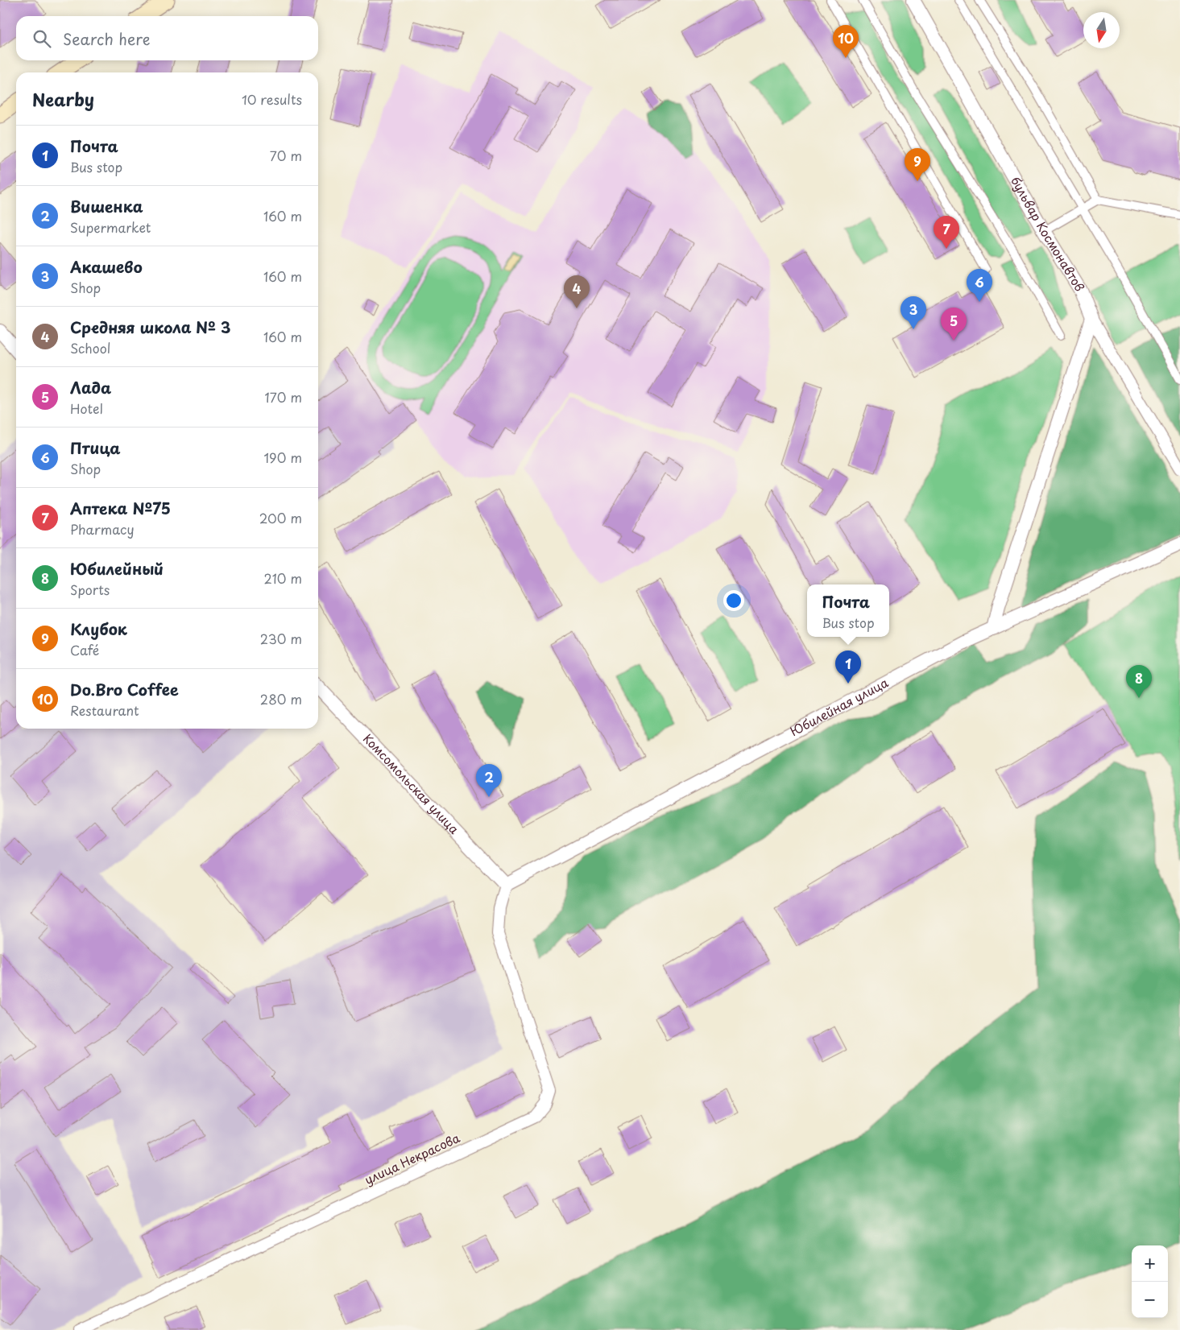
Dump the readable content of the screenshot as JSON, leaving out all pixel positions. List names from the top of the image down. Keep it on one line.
{"streets":{"street":["бульвар Космонавтов","Юбилейная улица","Комсомольская улица","улица Некрасова"]},"crossings":[["Юбилейная улица","Комсомольская улица"],["Юбилейная улица","улица Некрасова"],["Комсомольская улица","улица Некрасова"]],"north":"bottom","page":{"search":"Search here","pins":["10","9","7","6","4","3","5","1","8","2"],"heading":["Nearby","10 results"],"list":[{"mark":"1","name":"Почта","note":"Bus stop","value":"70 m"},{"mark":"2","name":"Вишенка","note":"Supermarket","value":"160 m"},{"mark":"3","name":"Акашево","note":"Shop","value":"160 m"},{"mark":"4","name":"Средняя школа № 3","note":"School","value":"160 m"},{"mark":"5","name":"Лада","note":"Hotel","value":"170 m"},{"mark":"6","name":"Птица","note":"Shop","value":"190 m"},{"mark":"7","name":"Аптека №75","note":"Pharmacy","value":"200 m"},{"mark":"8","name":"Юбилейный","note":"Sports","value":"210 m"},{"mark":"9","name":"Клубок","note":"Café","value":"230 m"},{"mark":"10","name":"Do.Bro Coffee","note":"Restaurant","value":"280 m"}],"popup":["Почта","Bus stop"],"map_buttons":["+","−"]}}
